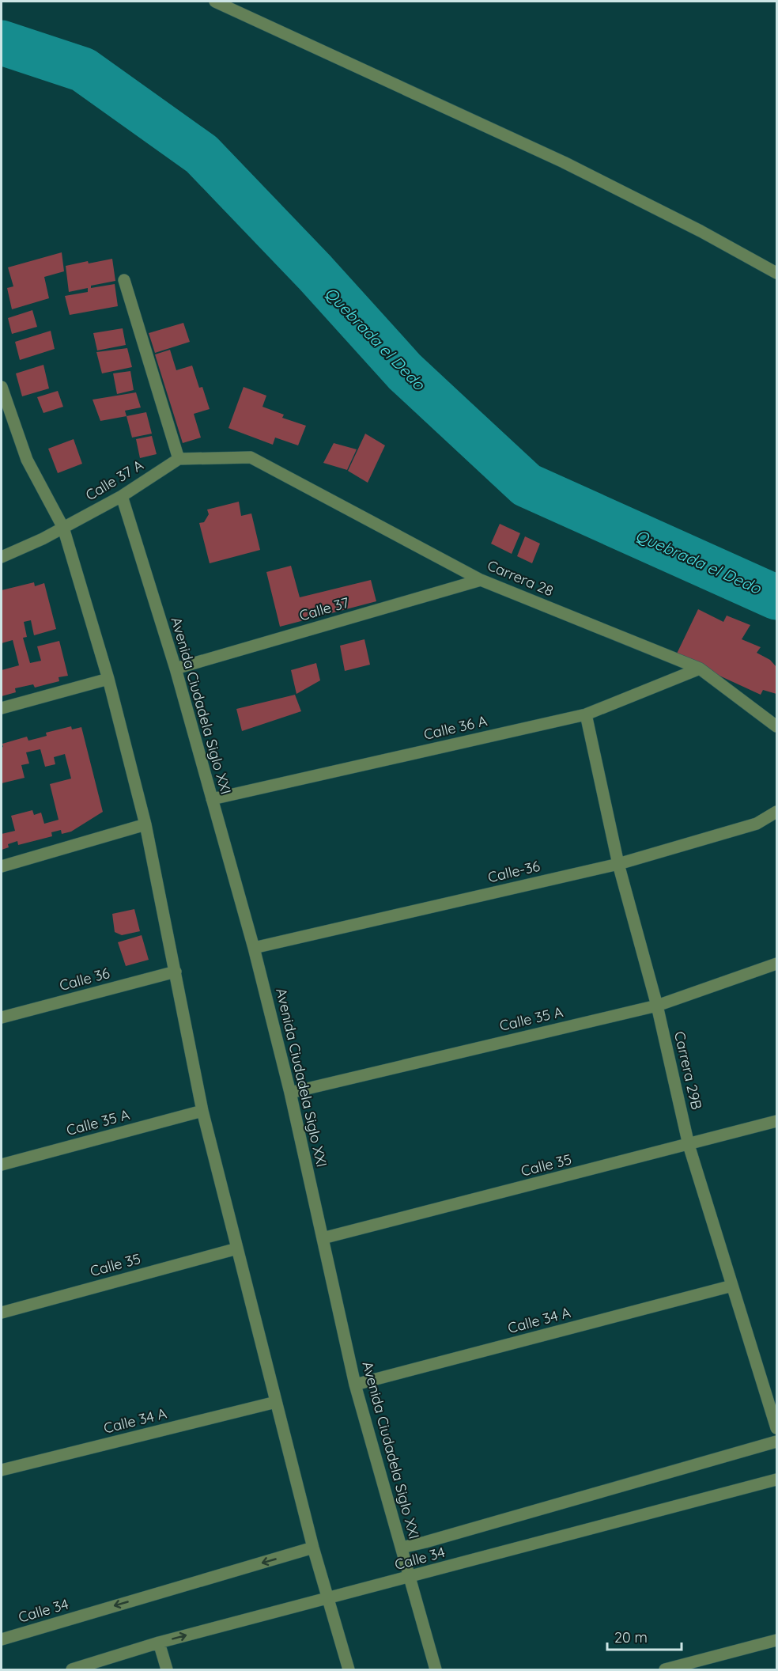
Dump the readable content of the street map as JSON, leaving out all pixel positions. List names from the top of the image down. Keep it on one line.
{"streets":{"street":["Calle 37 A","Carrera 28","Calle 37","Avenida Ciudadela Siglo XXI","Calle 36 A","Calle-36","Calle 36","Calle 35 A","Carrera 29B","Calle 35","Calle 34 A","Calle 34"]},"crossings":[["Calle 37 A","Carrera 28"],["Calle 37 A","Avenida Ciudadela Siglo XXI"],["Carrera 28","Calle 37"],["Carrera 28","Calle 36 A"],["Calle 37","Avenida Ciudadela Siglo XXI"],["Avenida Ciudadela Siglo XXI","Calle 36 A"],["Avenida Ciudadela Siglo XXI","Calle-36"],["Avenida Ciudadela Siglo XXI","Calle 35 A"],["Avenida Ciudadela Siglo XXI","Calle 35"],["Avenida Ciudadela Siglo XXI","Calle 34 A"],["Avenida Ciudadela Siglo XXI","Calle 34"],["Calle 36 A","Carrera 29B"],["Calle-36","Carrera 29B"],["Calle 35 A","Carrera 29B"],["Carrera 29B","Calle 35"],["Carrera 29B","Calle 34 A"]],"water":["Quebrada el Dedo"],"scale_bar":"20 m"}
